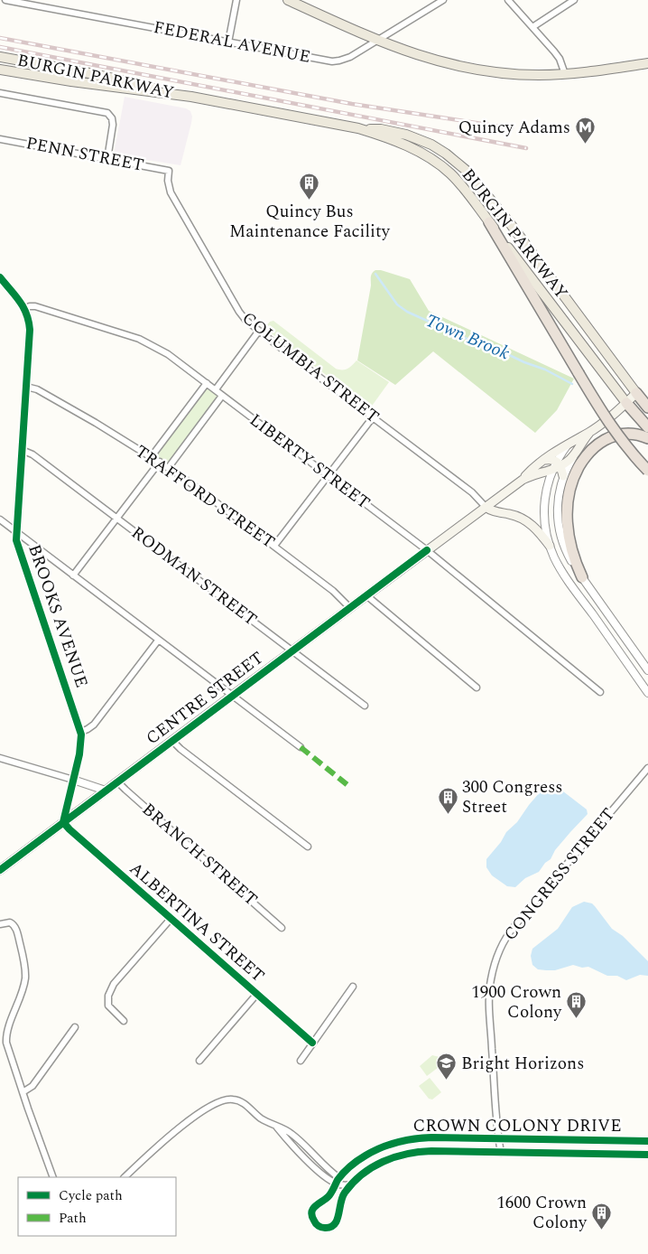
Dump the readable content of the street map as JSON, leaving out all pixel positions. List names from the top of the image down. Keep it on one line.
{"streets":{"main road":["BURGIN PARKWAY","CENTRE STREET"],"street":["FEDERAL AVENUE","PENN STREET","COLUMBIA STREET","LIBERTY STREET","TRAFFORD STREET","RODMAN STREET","BROOKS AVENUE","BRANCH STREET","CONGRESS STREET","ALBERTINA STREET","CROWN COLONY DRIVE"]},"crossings":[["BURGIN PARKWAY","CENTRE STREET"],["PENN STREET","COLUMBIA STREET"],["COLUMBIA STREET","CENTRE STREET"],["LIBERTY STREET","BROOKS AVENUE"],["LIBERTY STREET","CENTRE STREET"],["TRAFFORD STREET","BROOKS AVENUE"],["TRAFFORD STREET","CENTRE STREET"],["RODMAN STREET","BROOKS AVENUE"],["RODMAN STREET","CENTRE STREET"],["BROOKS AVENUE","CENTRE STREET"],["BROOKS AVENUE","ALBERTINA STREET"],["CENTRE STREET","BRANCH STREET"],["CENTRE STREET","ALBERTINA STREET"],["CONGRESS STREET","CROWN COLONY DRIVE"]],"water":["Town Brook"],"places":{"metro station":["Quincy Adams"],"building":["Quincy Bus Maintenance Facility","300 Congress Street","1900 Crown Colony","1600 Crown Colony"],"school or university":["Bright Horizons"]},"legend":["Cycle path","Path"]}
